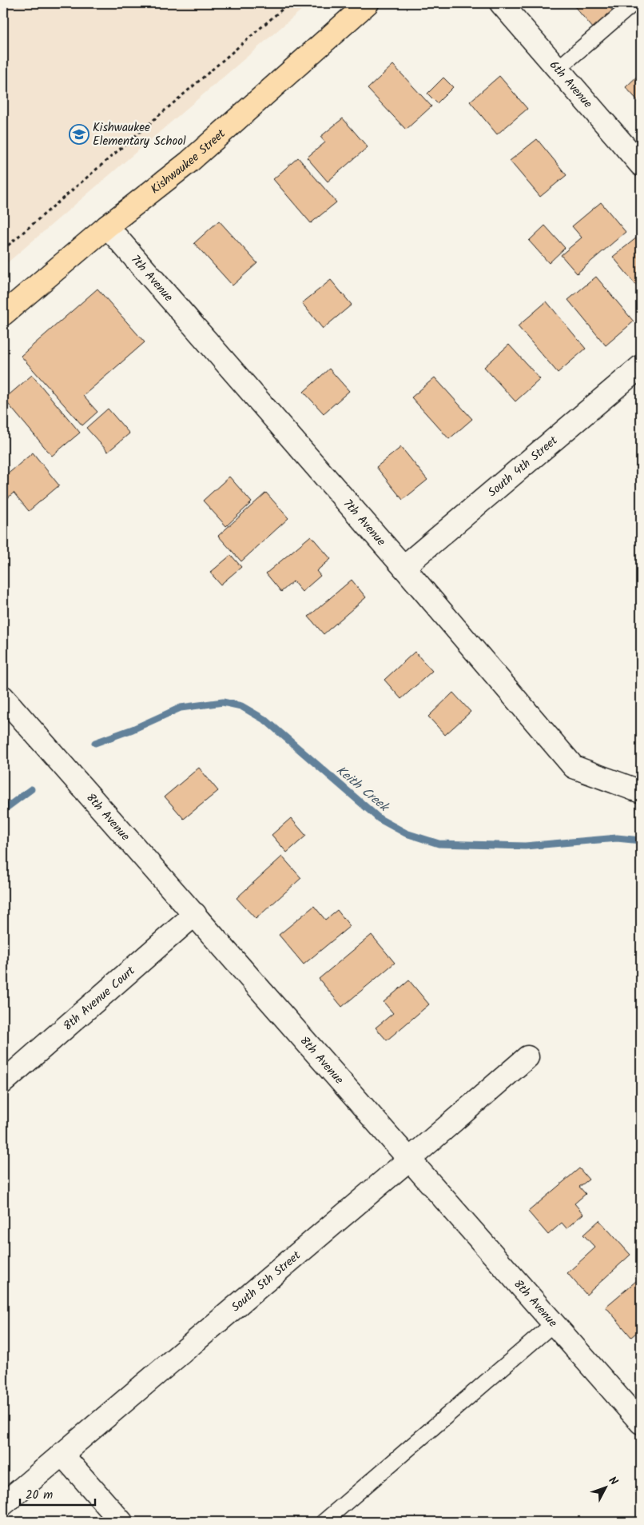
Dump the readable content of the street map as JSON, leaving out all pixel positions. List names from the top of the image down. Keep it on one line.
{"streets":{"main road":["Kishwaukee Street"],"street":["6th Avenue","7th Avenue","South 4th Street","8th Avenue","8th Avenue Court","South 5th Street"]},"crossings":[["Kishwaukee Street","7th Avenue"],["7th Avenue","South 4th Street"],["8th Avenue","8th Avenue Court"],["8th Avenue","South 5th Street"]],"water":["Keith Creek"],"places":{"school or university":["Kishwaukee Elementary School"]},"scale_bar":"20 m","north":"top right"}
